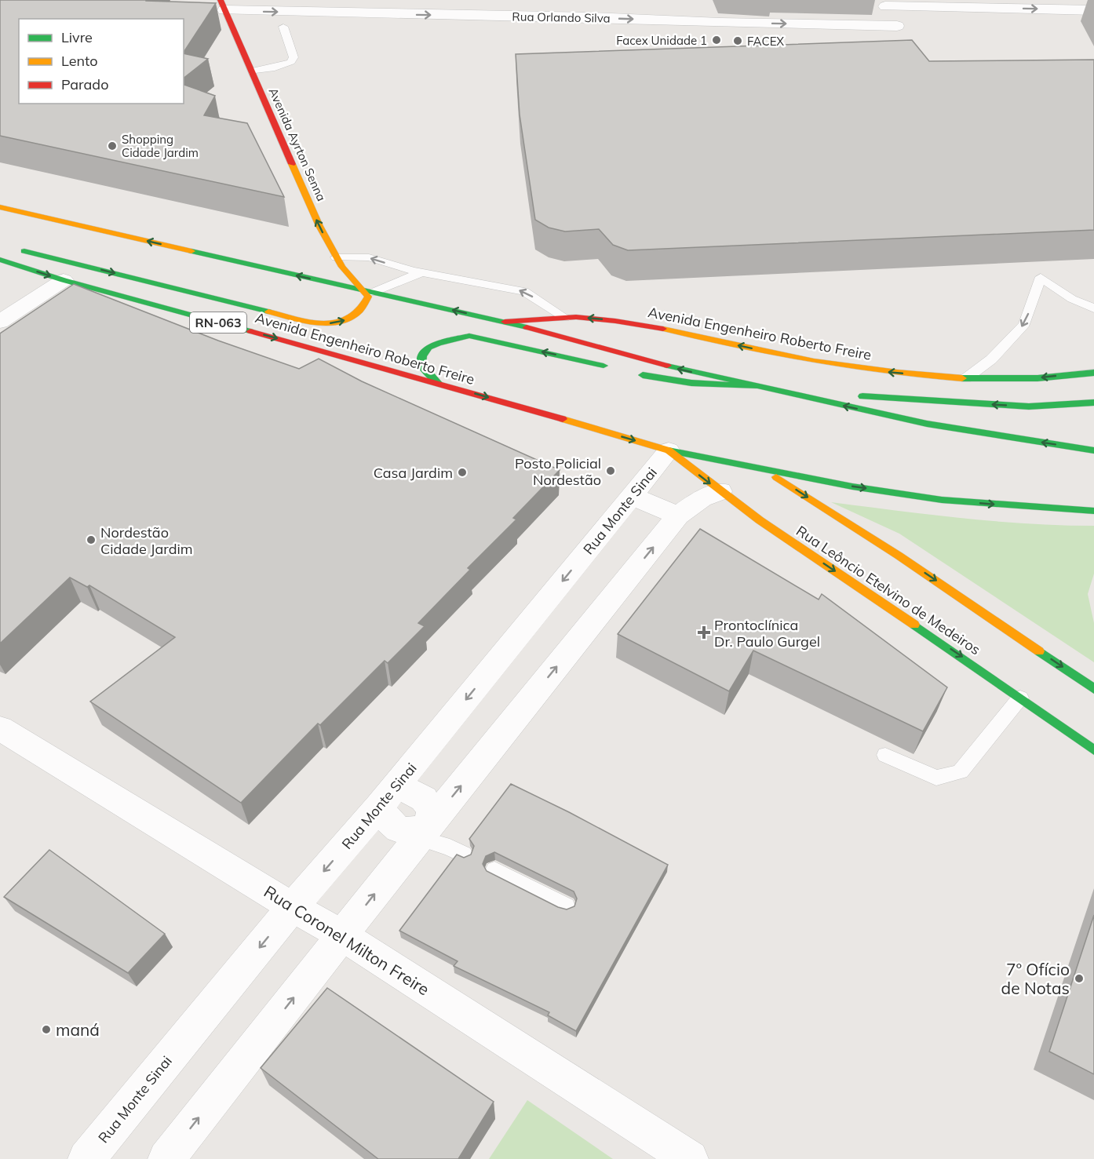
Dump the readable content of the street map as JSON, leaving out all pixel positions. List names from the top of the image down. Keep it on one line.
{"streets":{"main road":["Avenida Ayrton Senna","RN-063","Avenida Engenheiro Roberto Freire","Rua Leôncio Etelvino de Medeiros"],"street":["Rua Orlando Silva","Rua Monte Sinai","Rua Coronel Milton Freire"]},"crossings":[["Rua Orlando Silva","Avenida Ayrton Senna"],["Avenida Ayrton Senna","Avenida Engenheiro Roberto Freire"],["Avenida Engenheiro Roberto Freire","Rua Monte Sinai"],["Avenida Engenheiro Roberto Freire","Rua Leôncio Etelvino de Medeiros"],["Rua Monte Sinai","Rua Leôncio Etelvino de Medeiros"],["Rua Monte Sinai","Rua Coronel Milton Freire"]],"one_way":["Rua Orlando Silva","Avenida Ayrton Senna"],"places":{"other":["Facex Unidade 1","FACEX","Shopping Cidade Jardim","Posto Policial Nordestão","Casa Jardim","Nordestão Cidade Jardim","7º Ofício de Notas","maná"],"health":["Prontoclínica Dr. Paulo Gurgel"]},"legend":["Livre","Lento","Parado"]}
